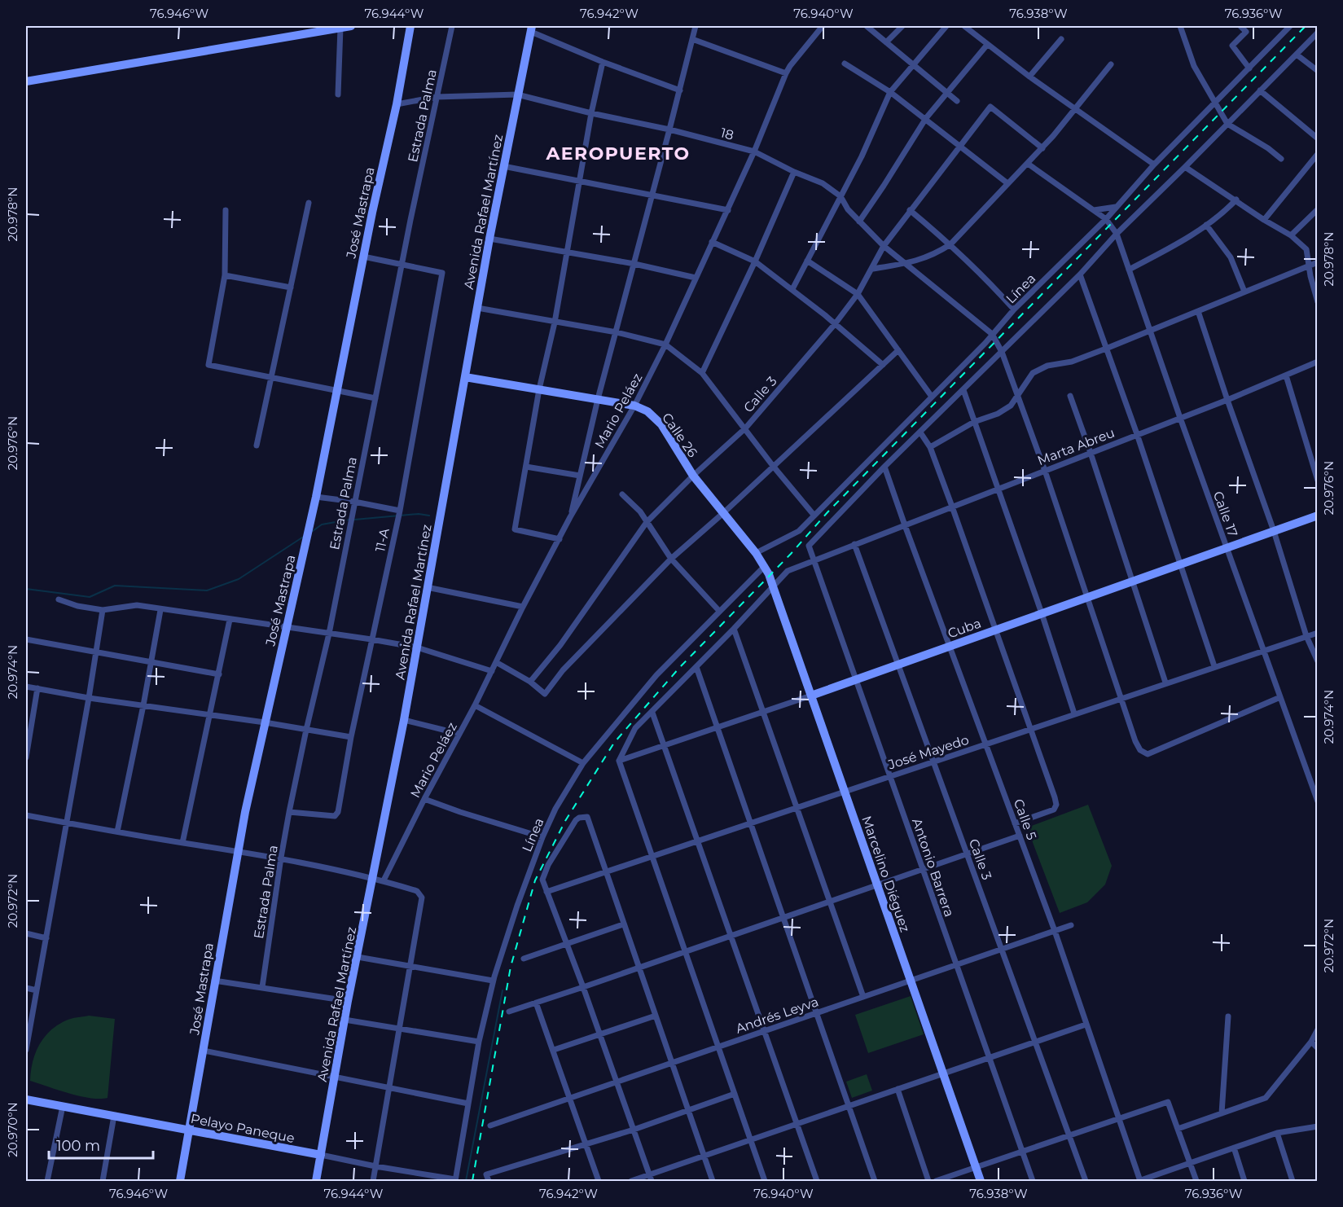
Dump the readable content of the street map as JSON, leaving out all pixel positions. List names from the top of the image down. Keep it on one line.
{"streets":{"street":["Estrada Palma","18","Avenida Rafael Martínez","José Mastrapa","Línea","Calle 3","Mario Peláez","Calle 26","Marta Abreu","Calle 17","11-A","Cuba","José Mayedo","Calle 5","Antonio Barrera","Marcelino Diéguez","Andrés Leyva","Pelayo Paneque"]},"crossings":[["Estrada Palma","18"],["Estrada Palma","11-A"],["18","Avenida Rafael Martínez"],["18","José Mastrapa"],["18","Línea"],["18","Calle 3"],["18","Mario Peláez"],["Avenida Rafael Martínez","Calle 26"],["Avenida Rafael Martínez","Pelayo Paneque"],["José Mastrapa","Pelayo Paneque"],["Línea","Calle 26"],["Línea","Calle 17"],["Línea","José Mayedo"],["Línea","Pelayo Paneque"],["Calle 3","Calle 26"],["Calle 3","Marta Abreu"],["Calle 3","Cuba"],["Calle 3","José Mayedo"],["Calle 3","Andrés Leyva"],["Mario Peláez","Calle 26"],["Calle 26","Marcelino Diéguez"],["Marta Abreu","Calle 17"],["Marta Abreu","Calle 5"],["Marta Abreu","Antonio Barrera"],["Marta Abreu","Marcelino Diéguez"],["Calle 17","Cuba"],["Calle 17","José Mayedo"],["Cuba","Calle 5"],["Cuba","Antonio Barrera"],["Cuba","Marcelino Diéguez"],["José Mayedo","Calle 5"],["José Mayedo","Antonio Barrera"],["José Mayedo","Marcelino Diéguez"],["Calle 5","Andrés Leyva"],["Antonio Barrera","Andrés Leyva"],["Marcelino Diéguez","Andrés Leyva"]],"districts":["AEROPUERTO"],"scale_bar":"100 m","coordinates":["76.946°W","76.944°W","76.942°W","76.940°W","76.938°W","76.936°W","20.978°N","20.976°N","20.974°N","20.972°N","20.970°N"]}
